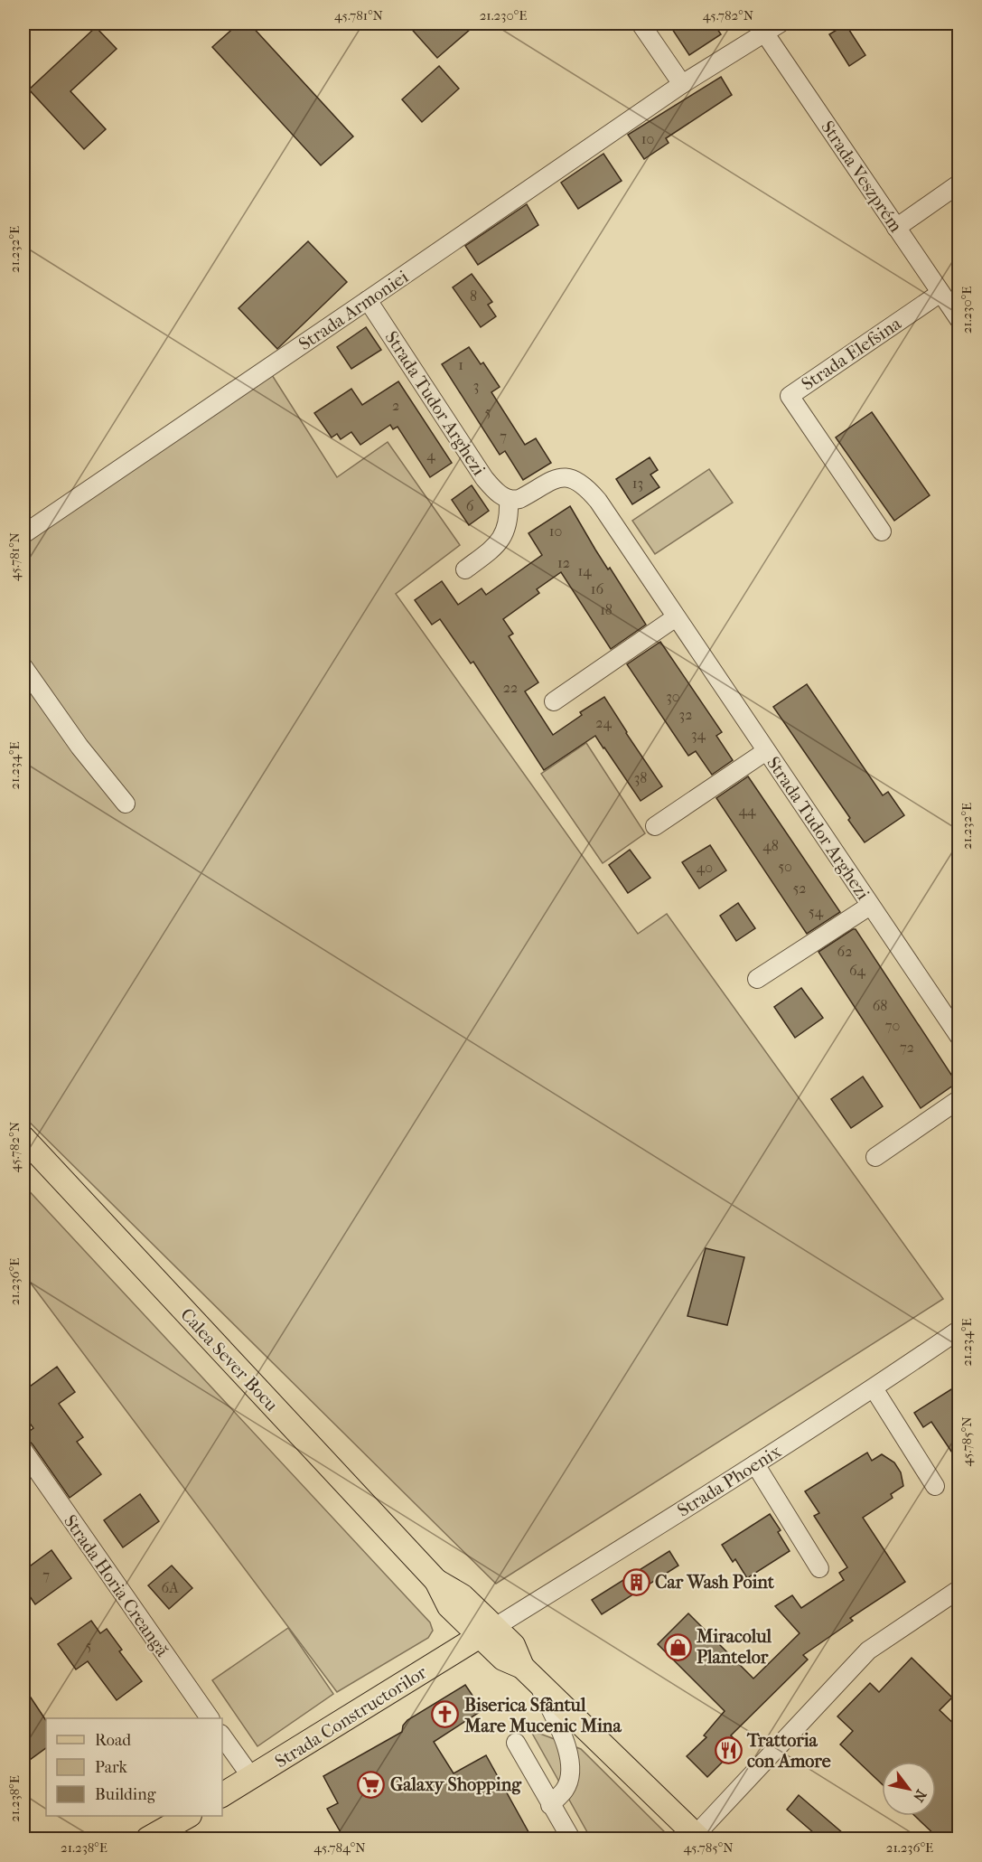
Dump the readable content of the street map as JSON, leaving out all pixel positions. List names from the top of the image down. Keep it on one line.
{"streets":{"main road":["Calea Sever Bocu","Strada Constructorilor"],"street":["Strada Veszprém","Strada Armoniei","Strada Elefsina","Strada Tudor Arghezi","Strada Phoenix","Strada Horia Creangă"]},"crossings":[["Strada Veszprém","Strada Armoniei"],["Strada Veszprém","Strada Elefsina"],["Strada Armoniei","Strada Tudor Arghezi"],["Calea Sever Bocu","Strada Phoenix"],["Calea Sever Bocu","Strada Constructorilor"],["Strada Phoenix","Strada Constructorilor"]],"places":{"building":["Car Wash Point"],"shop":["Miracolul Plantelor"],"church":["Biserica Sfântul Mare Mucenic Mina"],"restaurant":["Trattoria con Amore"],"supermarket":["Galaxy Shopping"]},"house_numbers":["10","8","1","3","2","5","7","4","13","6","10","12","14","16","18","22","30","32","24","34","38","44","48","50","40","52","54","62","64","68","70","72","7","6A","5"],"legend":["Road","Park","Building"],"north":"bottom right","coordinates":["45.781°N","21.230°E","45.782°N","21.232°E","21.234°E","21.236°E","45.785°N","21.238°E","45.784°N"]}
